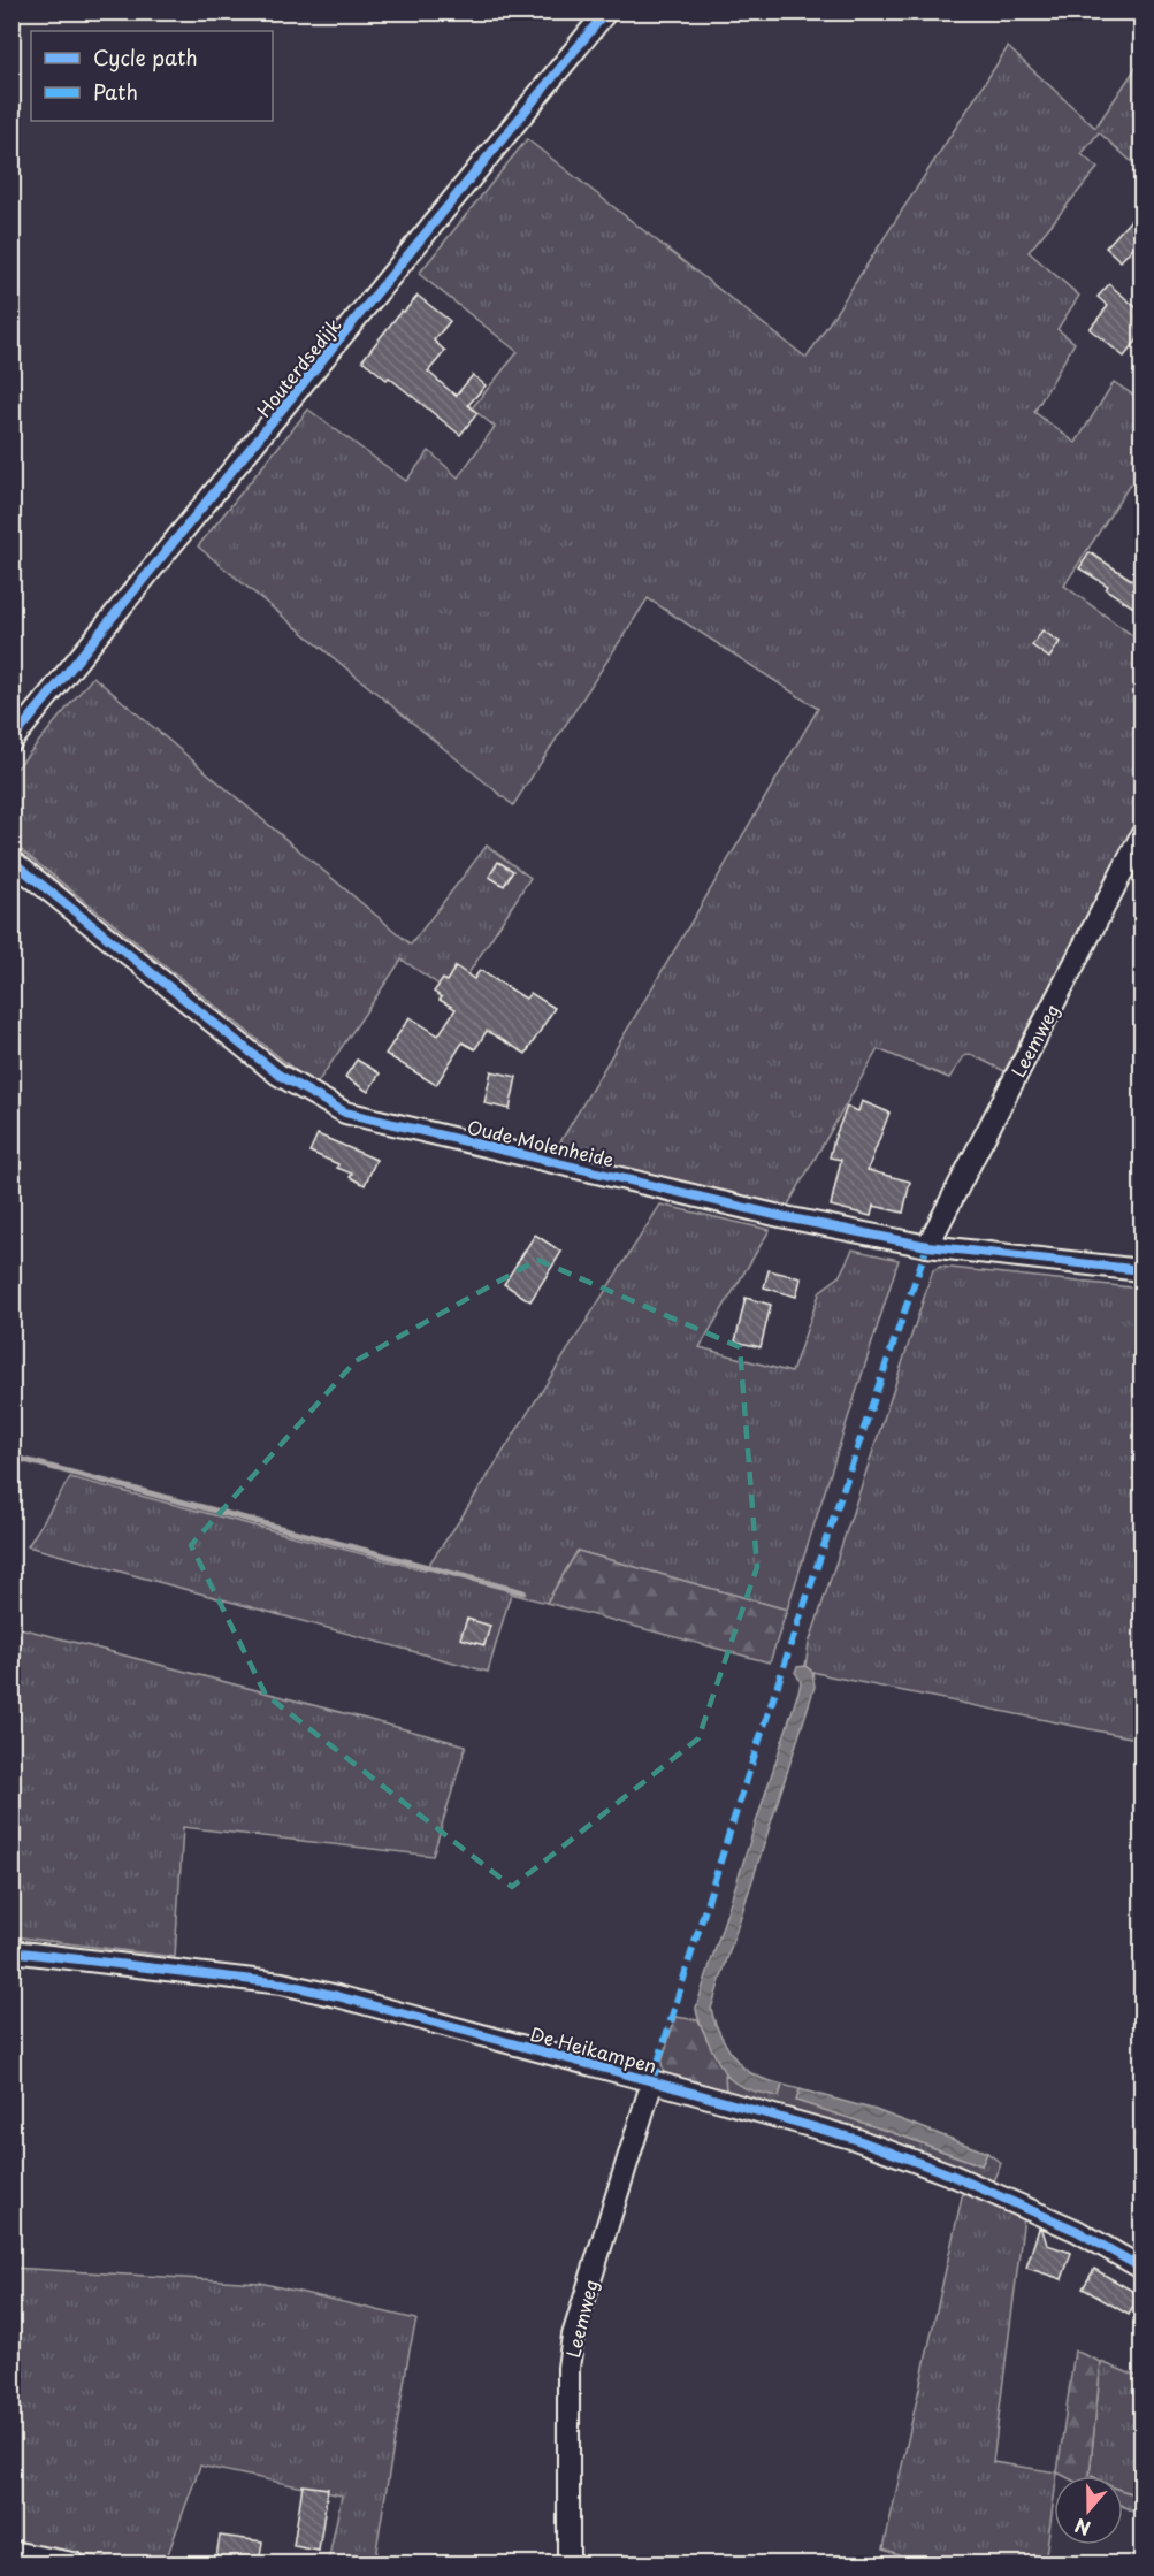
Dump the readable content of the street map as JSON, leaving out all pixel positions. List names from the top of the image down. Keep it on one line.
{"streets":{"street":["Houterdsedijk","Leemweg","Oude Molenheide","De Heikampen"]},"crossings":[["Leemweg","Oude Molenheide"],["Leemweg","De Heikampen"]],"legend":["Cycle path","Path"],"north":"bottom"}
